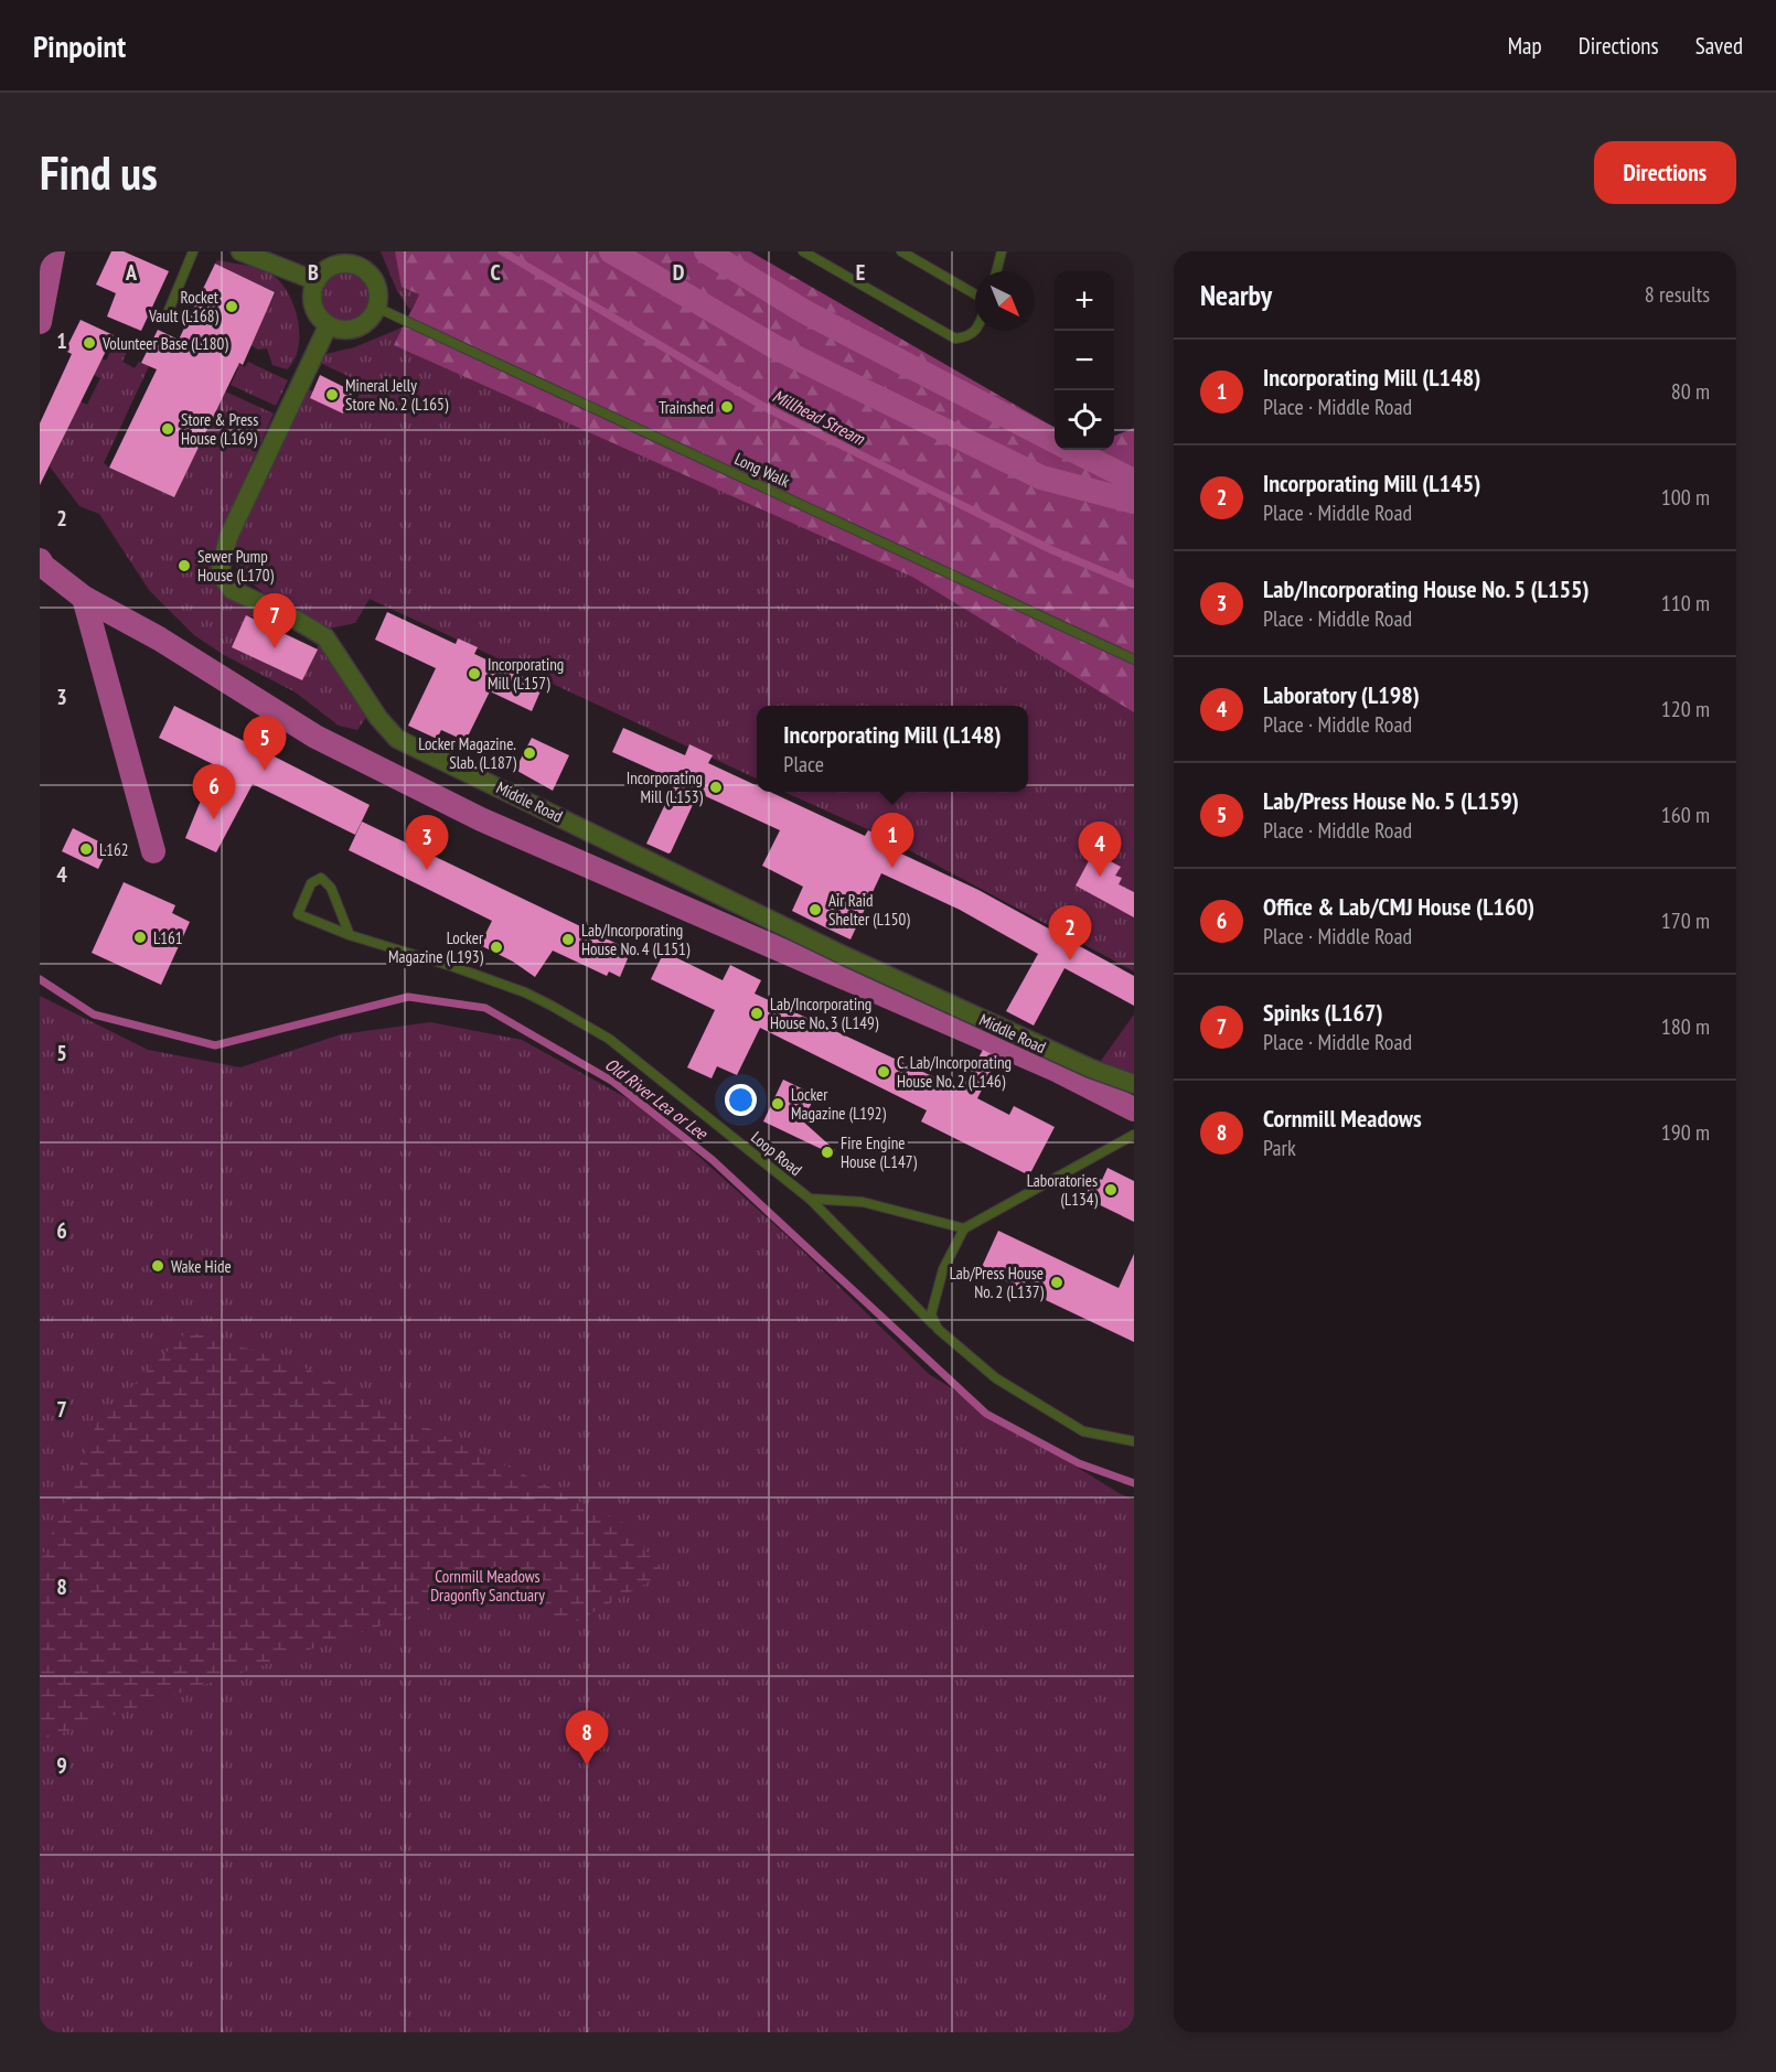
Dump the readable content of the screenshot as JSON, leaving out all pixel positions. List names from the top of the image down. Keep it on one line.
{"streets":{"street":["Middle Road"],"lane":["Long Walk","Loop Road"]},"crossings":[["Long Walk","Middle Road"]],"water":["Millhead Stream","Old River Lea or Lee"],"parks":["Cornmill Meadows Dragonfly Sanctuary"],"places":["Rocket Vault (L168)","Volunteer Base (L180)","Mineral Jelly Store No. 2 (L165)","Trainshed","Store & Press House (L169)","Sewer Pump House (L170)","Incorporating Mill (L157)","Locker Magazine. Slab. (L187)","Incorporating Mill (L153)","L162","Air Raid Shelter (L150)","L161","Lab/Incorporating House No. 4 (L151)","Locker Magazine (L193)","Lab/Incorporating House No. 3 (L149)","C. Lab/Incorporating House No. 2 (L146)","Locker Magazine (L192)","Fire Engine House (L147)","Laboratories (L134)","Wake Hide","Lab/Press House No. 2 (L137)"],"north":"bottom right","page":{"header":"Pinpoint","nav":["Map","Directions","Saved"],"buttons":"Directions","title":"Find us","heading":["Nearby","8 results"],"map_buttons":["+","−"],"list":[{"mark":"1","name":"Incorporating Mill (L148)","note":"Place · Middle Road","value":"80 m"},{"mark":"2","name":"Incorporating Mill (L145)","note":"Place · Middle Road","value":"100 m"},{"mark":"3","name":"Lab/Incorporating House No. 5 (L155)","note":"Place · Middle Road","value":"110 m"},{"mark":"4","name":"Laboratory (L198)","note":"Place · Middle Road","value":"120 m"},{"mark":"5","name":"Lab/Press House No. 5 (L159)","note":"Place · Middle Road","value":"160 m"},{"mark":"6","name":"Office & Lab/CMJ House (L160)","note":"Place · Middle Road","value":"170 m"},{"mark":"7","name":"Spinks (L167)","note":"Place · Middle Road","value":"180 m"},{"mark":"8","name":"Cornmill Meadows","note":"Park","value":"190 m"}],"pins":["7","5","6","1","3","4","2","8"],"popup":["Incorporating Mill (L148)","Place"]},"grid":{"columns":["A","B","C","D","E"],"rows":["1","2","3","4","5","6","7","8","9"]}}
